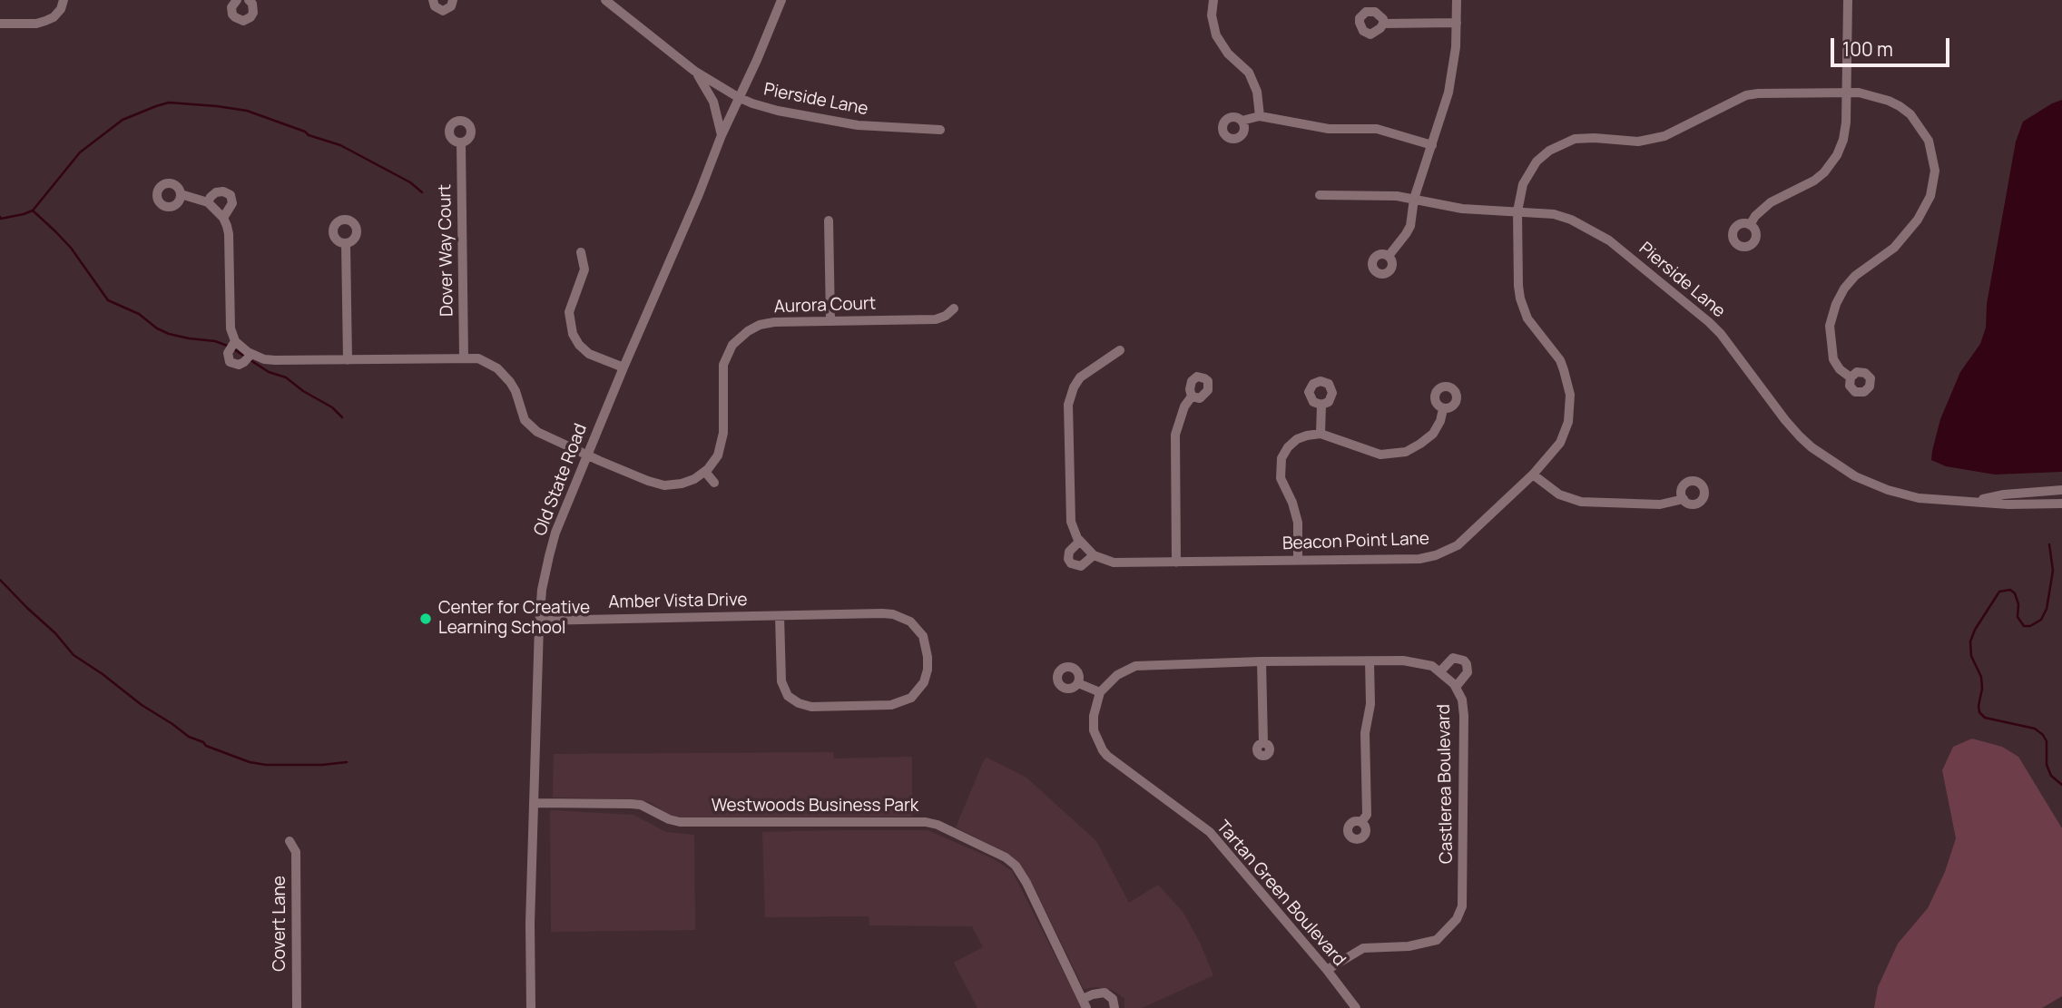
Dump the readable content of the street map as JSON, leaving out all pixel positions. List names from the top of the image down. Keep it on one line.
{"streets":{"street":["Pierside Lane","Dover Way Court","Aurora Court","Old State Road","Beacon Point Lane","Amber Vista Drive","Castlerea Boulevard","Westwoods Business Park","Tartan Green Boulevard","Covert Lane"]},"crossings":[["Pierside Lane","Old State Road"],["Pierside Lane","Beacon Point Lane"],["Old State Road","Amber Vista Drive"],["Old State Road","Westwoods Business Park"],["Castlerea Boulevard","Tartan Green Boulevard"]],"places":["Center for Creative Learning School"],"scale_bar":"100 m"}
